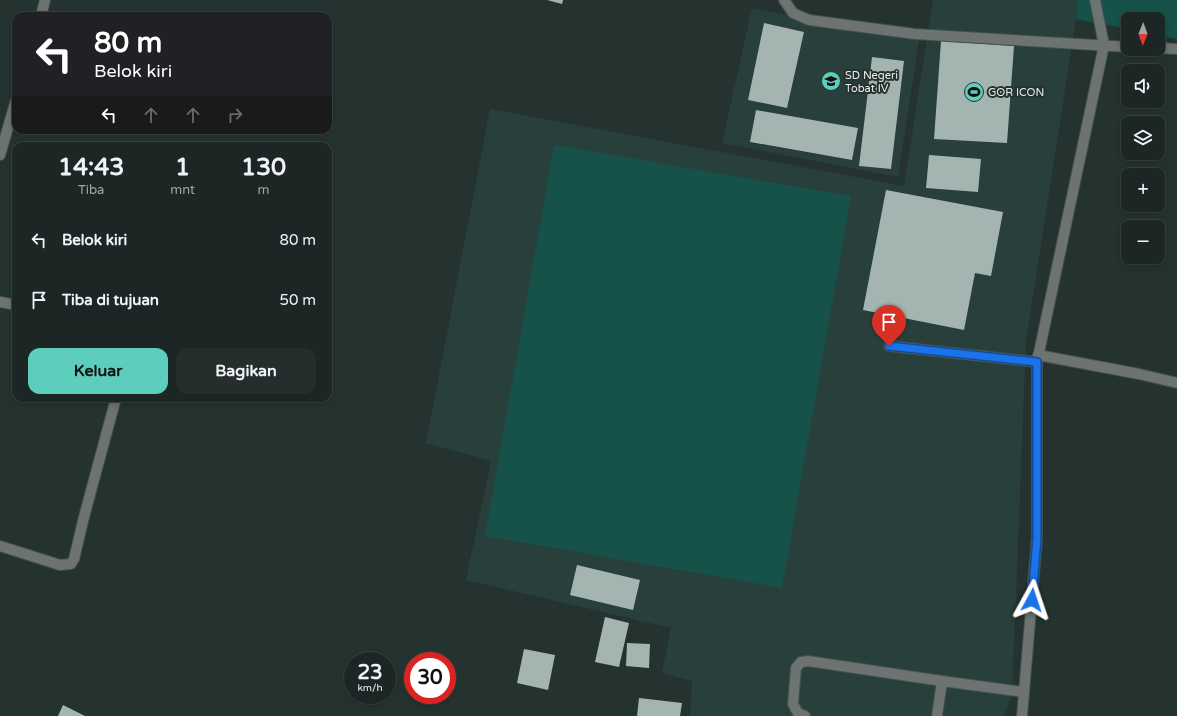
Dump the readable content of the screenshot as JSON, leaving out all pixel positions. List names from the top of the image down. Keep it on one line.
{"places":{"school or university":["SD Negeri Tobat IV"],"sports":["GOR ICON"]},"north":"bottom","page":{"map_buttons":["+","−"],"turn":["80 m","Belok kiri"],"eta":["14:43","Tiba","1","mnt","130","m"],"list":[{"name":"Belok kiri","value":"80 m"},{"name":"Tiba di tujuan","value":"50 m"}],"buttons":["Keluar","Bagikan"],"speed":"23 km/h","limit":"30"}}
